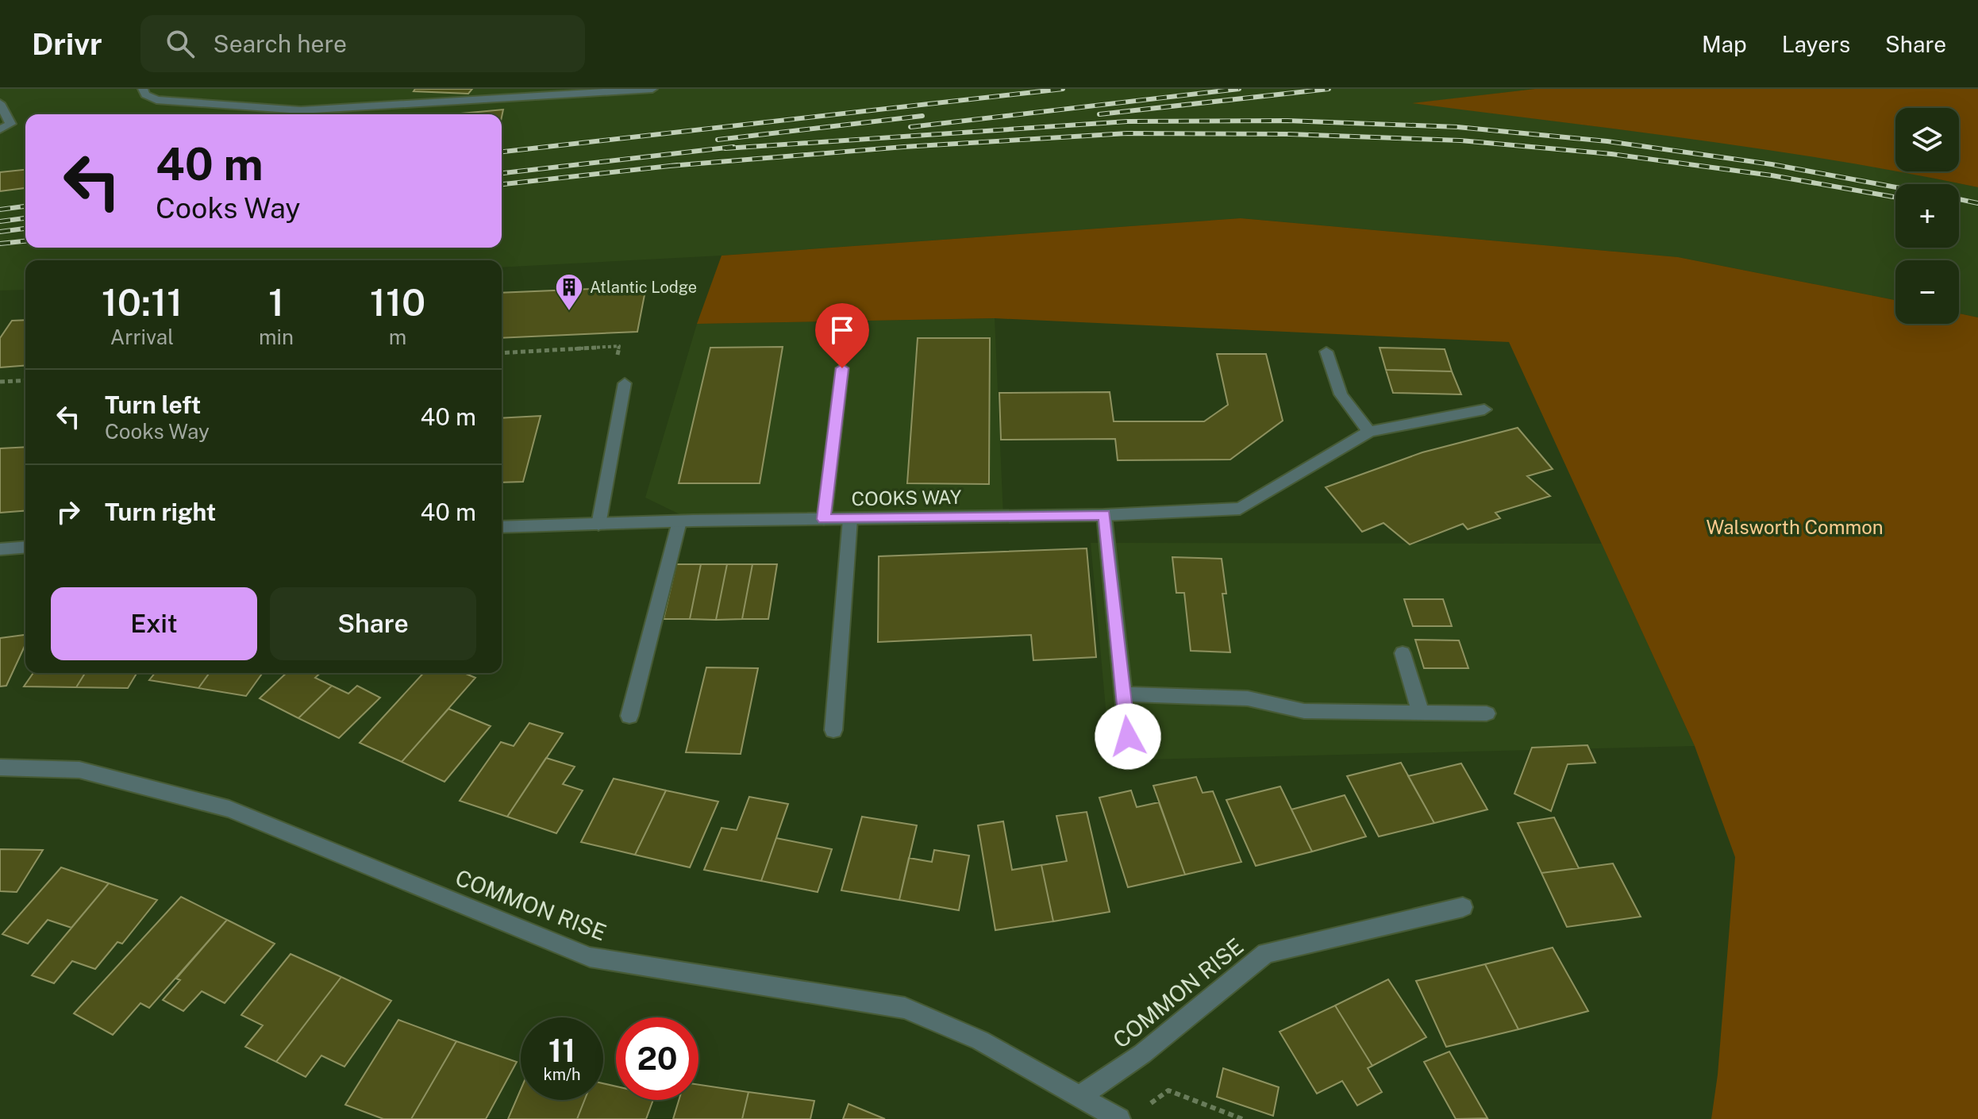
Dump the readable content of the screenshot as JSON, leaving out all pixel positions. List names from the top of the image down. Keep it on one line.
{"streets":{"street":["COOKS WAY","COMMON RISE"]},"parks":["Walsworth Common"],"places":{"building":["Atlantic Lodge"]},"page":{"header":"Drivr","search":"Search here","nav":["Map","Layers","Share"],"map_buttons":["+","−"],"turn":["40 m","Cooks Way"],"eta":["10:11","Arrival","1","min","110","m"],"list":[{"name":"Turn left","note":"Cooks Way","value":"40 m"},{"name":"Turn right","value":"40 m"}],"buttons":["Exit","Share"],"speed":"11 km/h","limit":"20"}}
